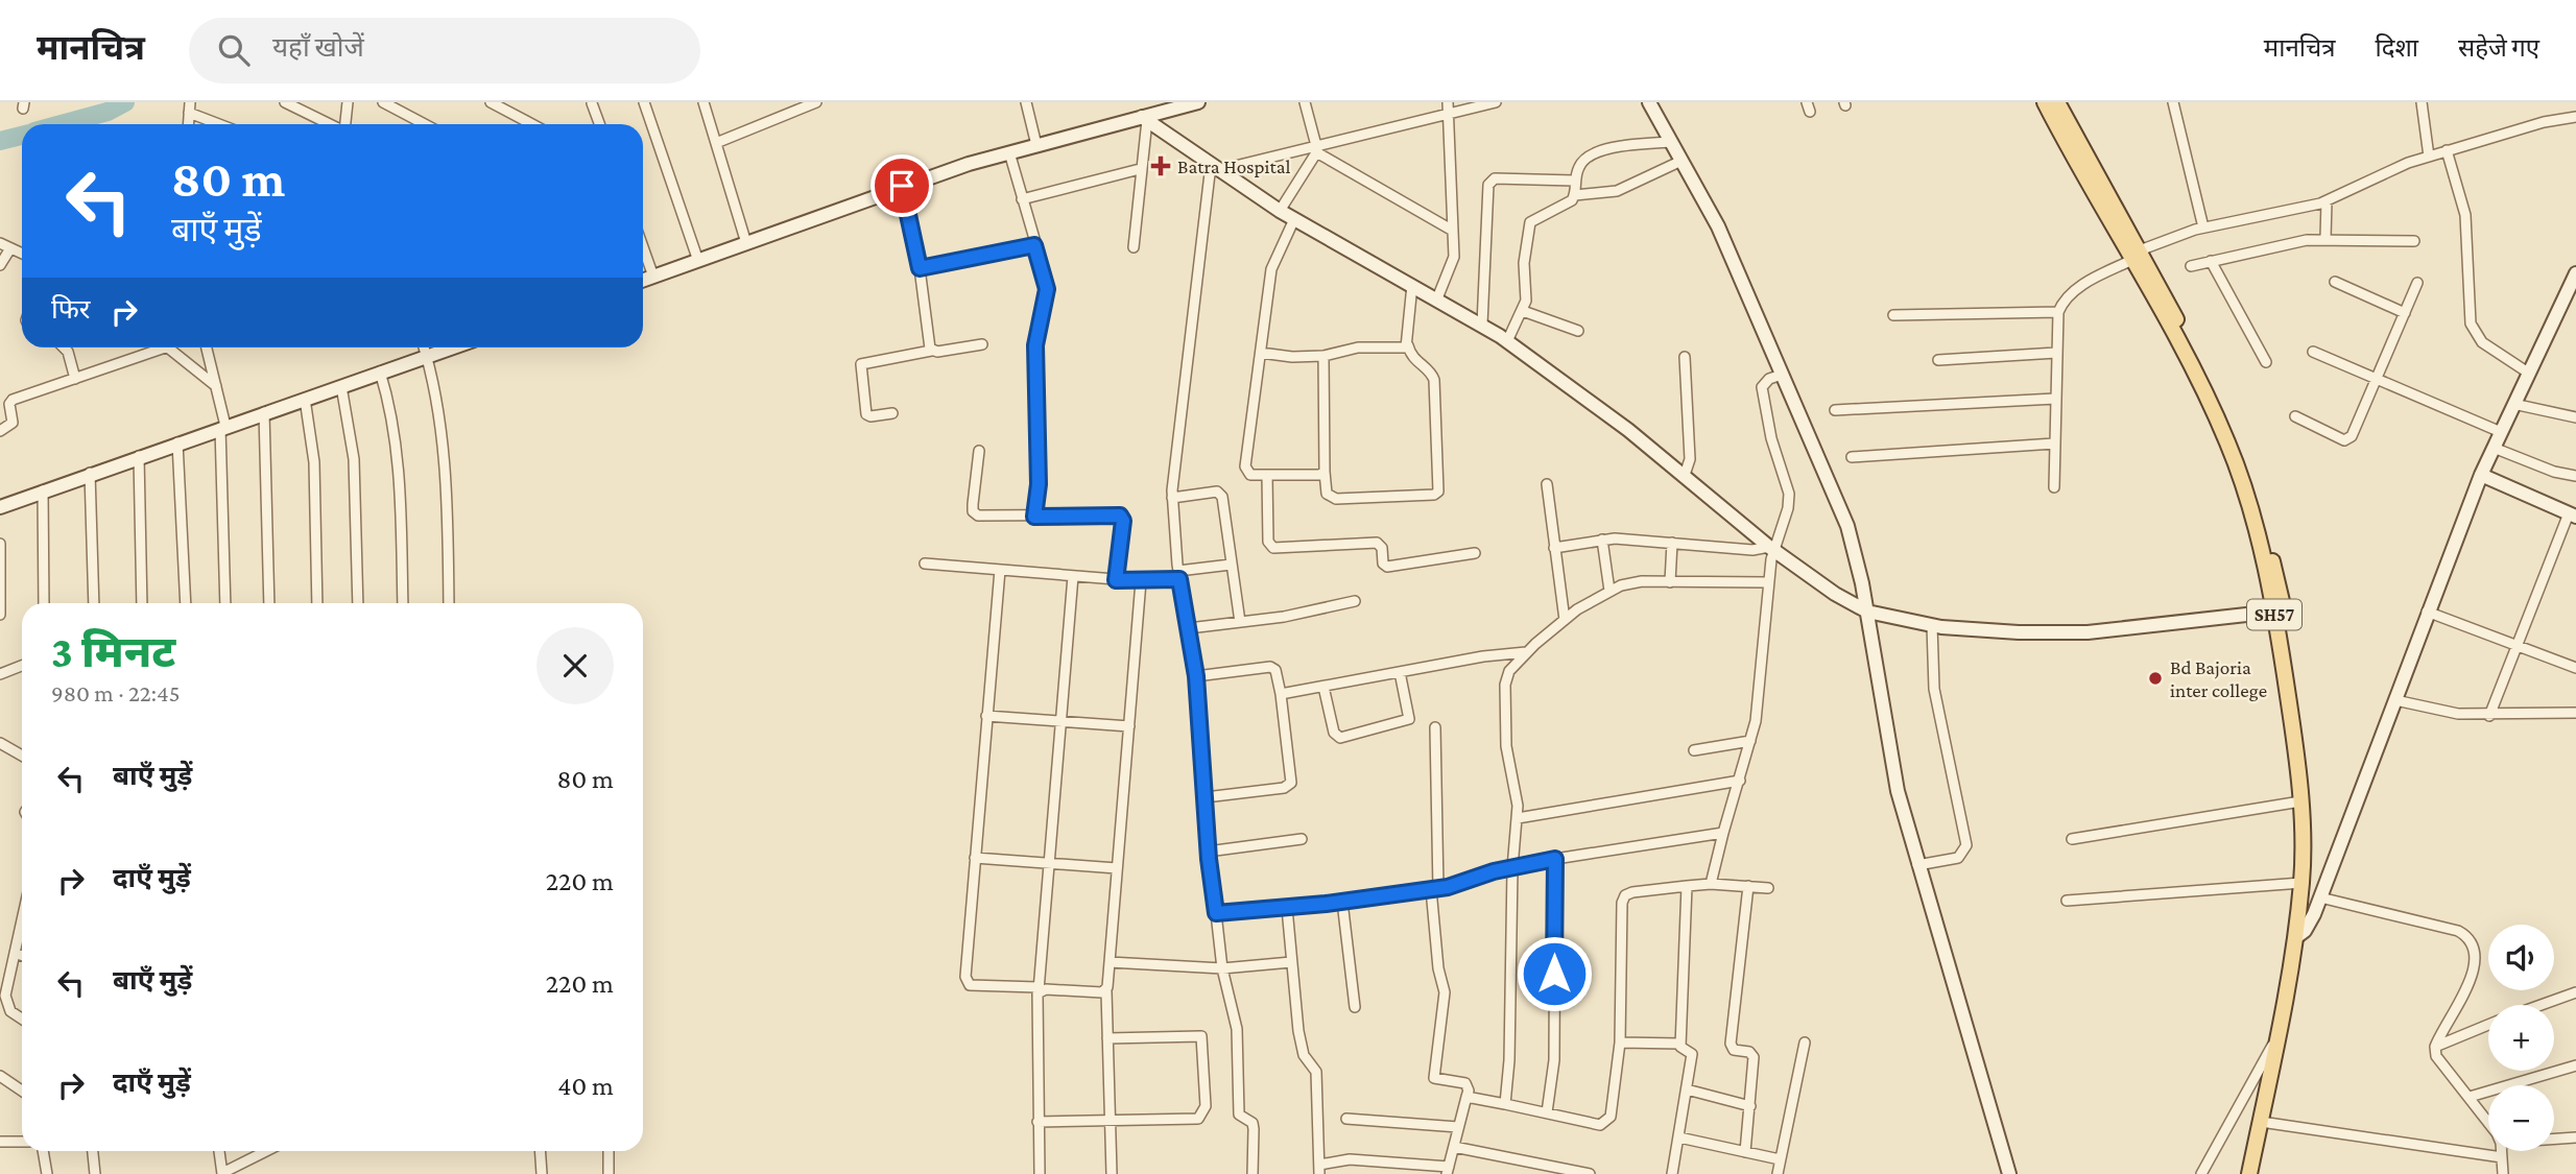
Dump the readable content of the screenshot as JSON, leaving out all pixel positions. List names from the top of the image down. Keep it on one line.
{"streets":{"main road":["SH57"]},"places":{"health":["Batra Hospital"],"other":["Bd Bajoria inter college"]},"page":{"header":"मानचित्र","search":"यहाँ खोजें","nav":["मानचित्र","दिशा","सहेजे गए"],"turn":["80 m","बाएँ मुड़ें"],"then":"फिर","heading":["3 मिनट","980 m · 22:45"],"list":[{"name":"बाएँ मुड़ें","value":"80 m"},{"name":"दाएँ मुड़ें","value":"220 m"},{"name":"बाएँ मुड़ें","value":"220 m"},{"name":"दाएँ मुड़ें","value":"40 m"}],"map_buttons":["+","−"]}}
